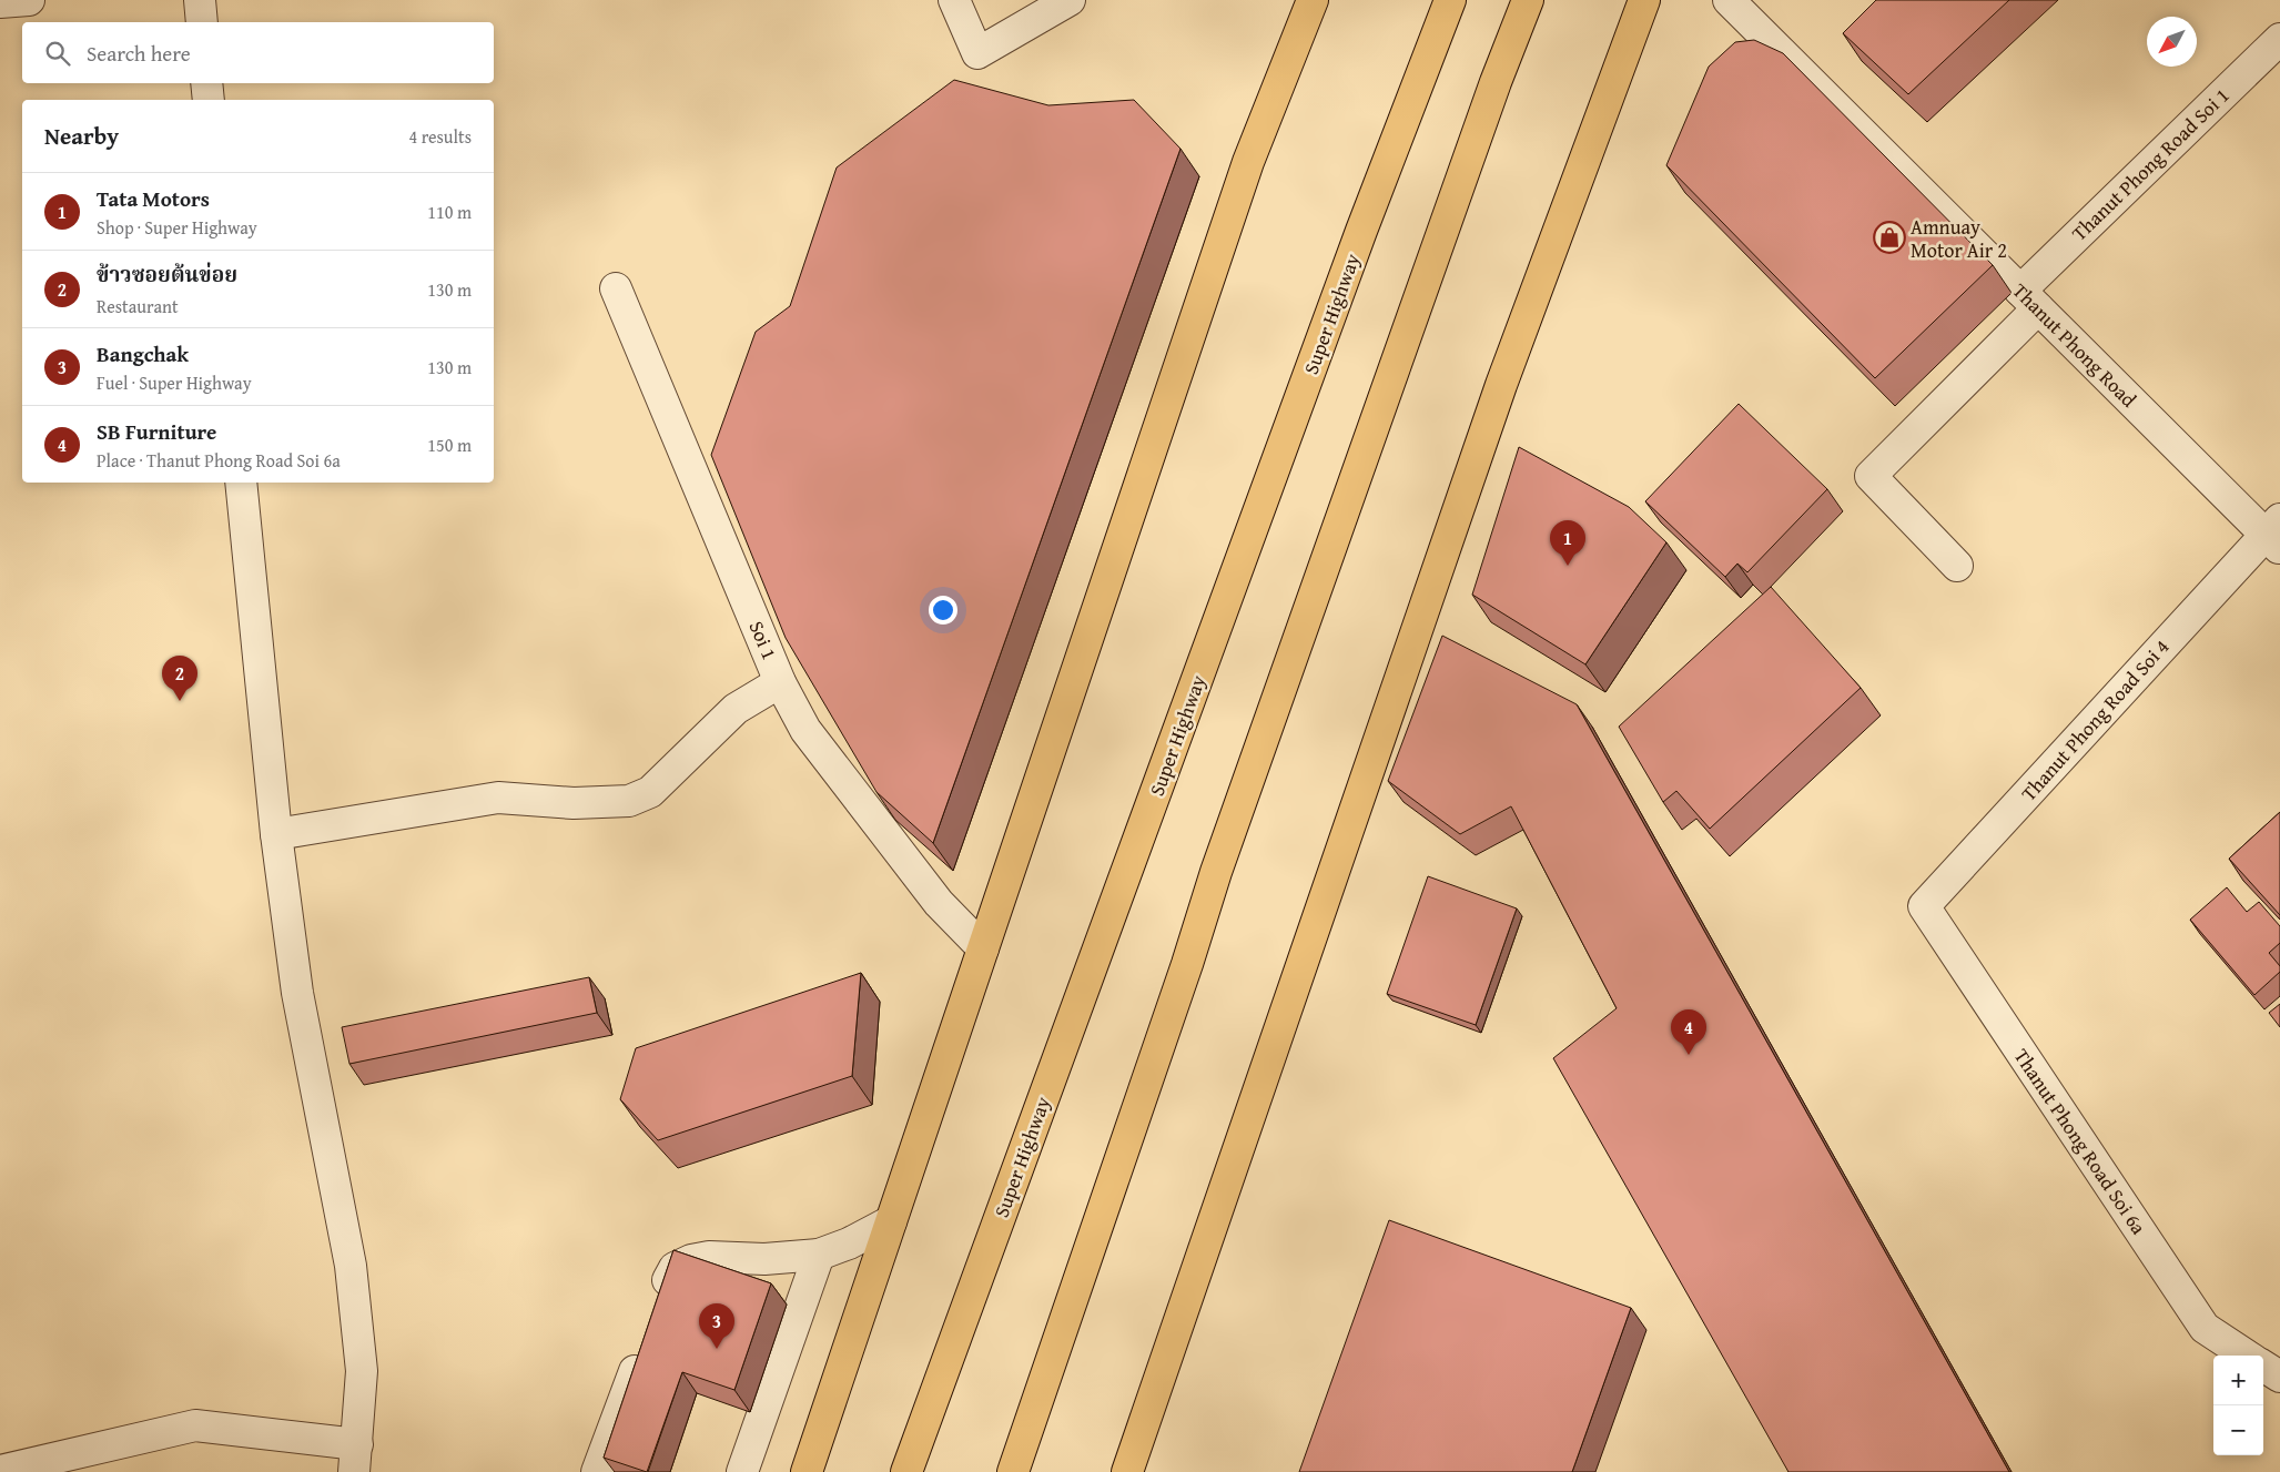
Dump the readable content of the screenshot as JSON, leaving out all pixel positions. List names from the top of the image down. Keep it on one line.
{"streets":{"main road":["Super Highway"],"street":["Thanut Phong Road Soi 1","Thanut Phong Road","Soi 1","Thanut Phong Road Soi 4","Thanut Phong Road Soi 6a"]},"crossings":[["Thanut Phong Road Soi 1","Thanut Phong Road"],["Thanut Phong Road","Thanut Phong Road Soi 4"],["Thanut Phong Road Soi 4","Thanut Phong Road Soi 6a"]],"places":{"shop":["Amnuay Motor Air 2"]},"north":"bottom left","page":{"search":"Search here","heading":["Nearby","4 results"],"list":[{"mark":"1","name":"Tata Motors","note":"Shop · Super Highway","value":"110 m"},{"mark":"2","name":"ข้าวซอยต้นข่อย","note":"Restaurant","value":"130 m"},{"mark":"3","name":"Bangchak","note":"Fuel · Super Highway","value":"130 m"},{"mark":"4","name":"SB Furniture","note":"Place · Thanut Phong Road Soi 6a","value":"150 m"}],"pins":["1","2","4","3"],"map_buttons":["+","−"]}}
